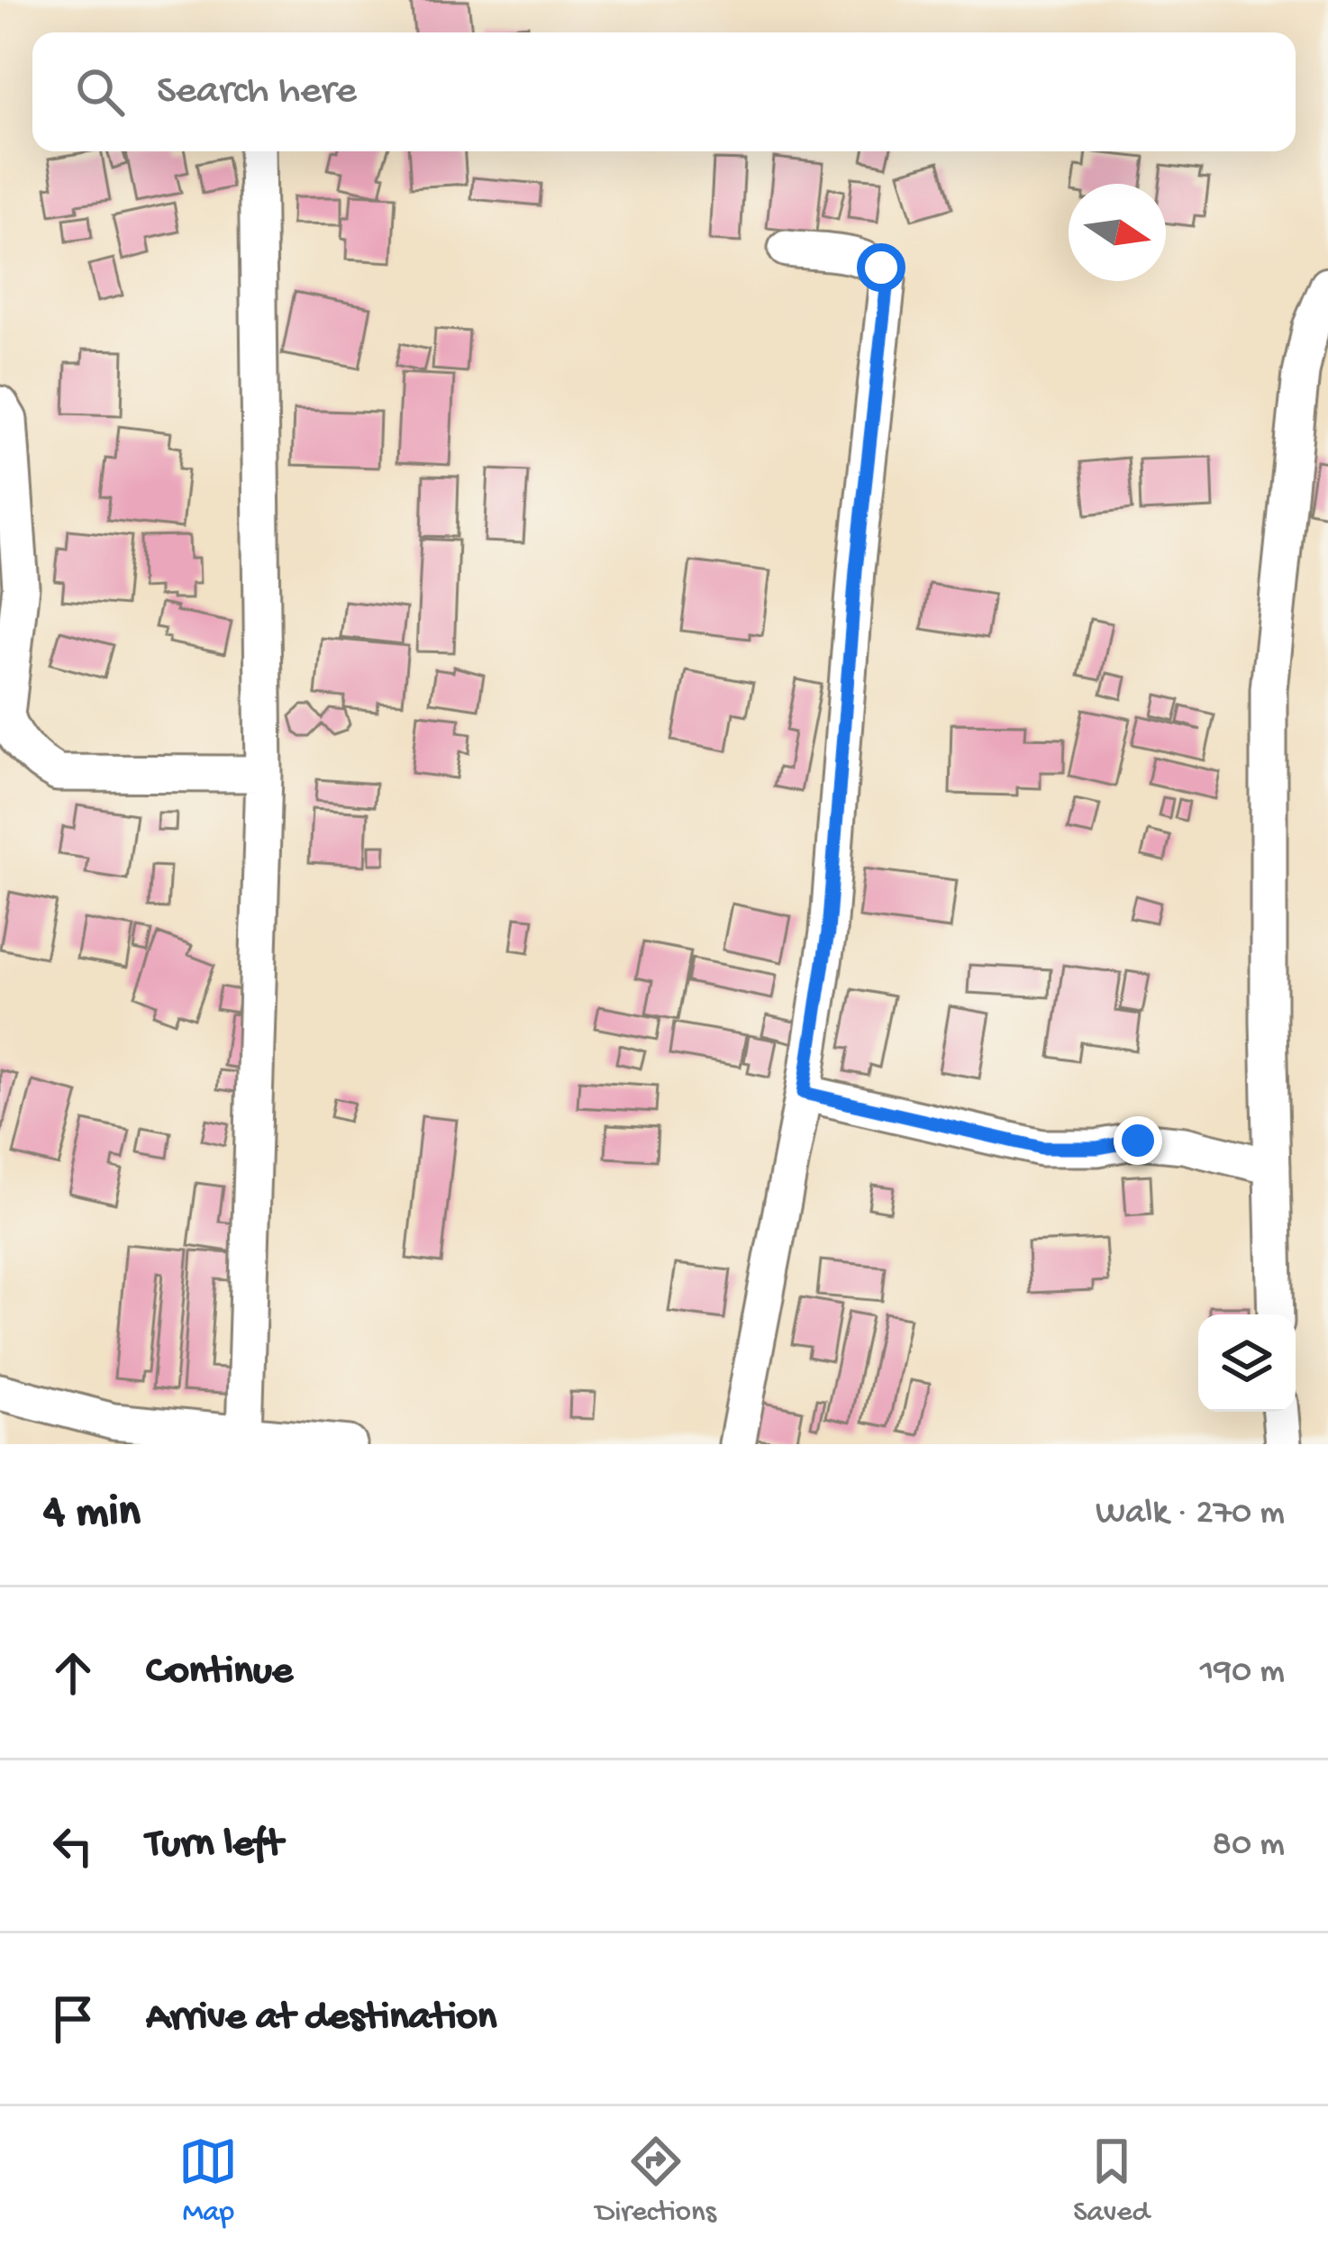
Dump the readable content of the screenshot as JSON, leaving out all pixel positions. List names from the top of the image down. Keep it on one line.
{"north":"right","page":{"search":"Search here","heading":["4 min","Walk · 270 m"],"list":[["Continue","190 m"],["Turn left","80 m"],"Arrive at destination"],"nav":["Map","Directions","Saved"]}}
